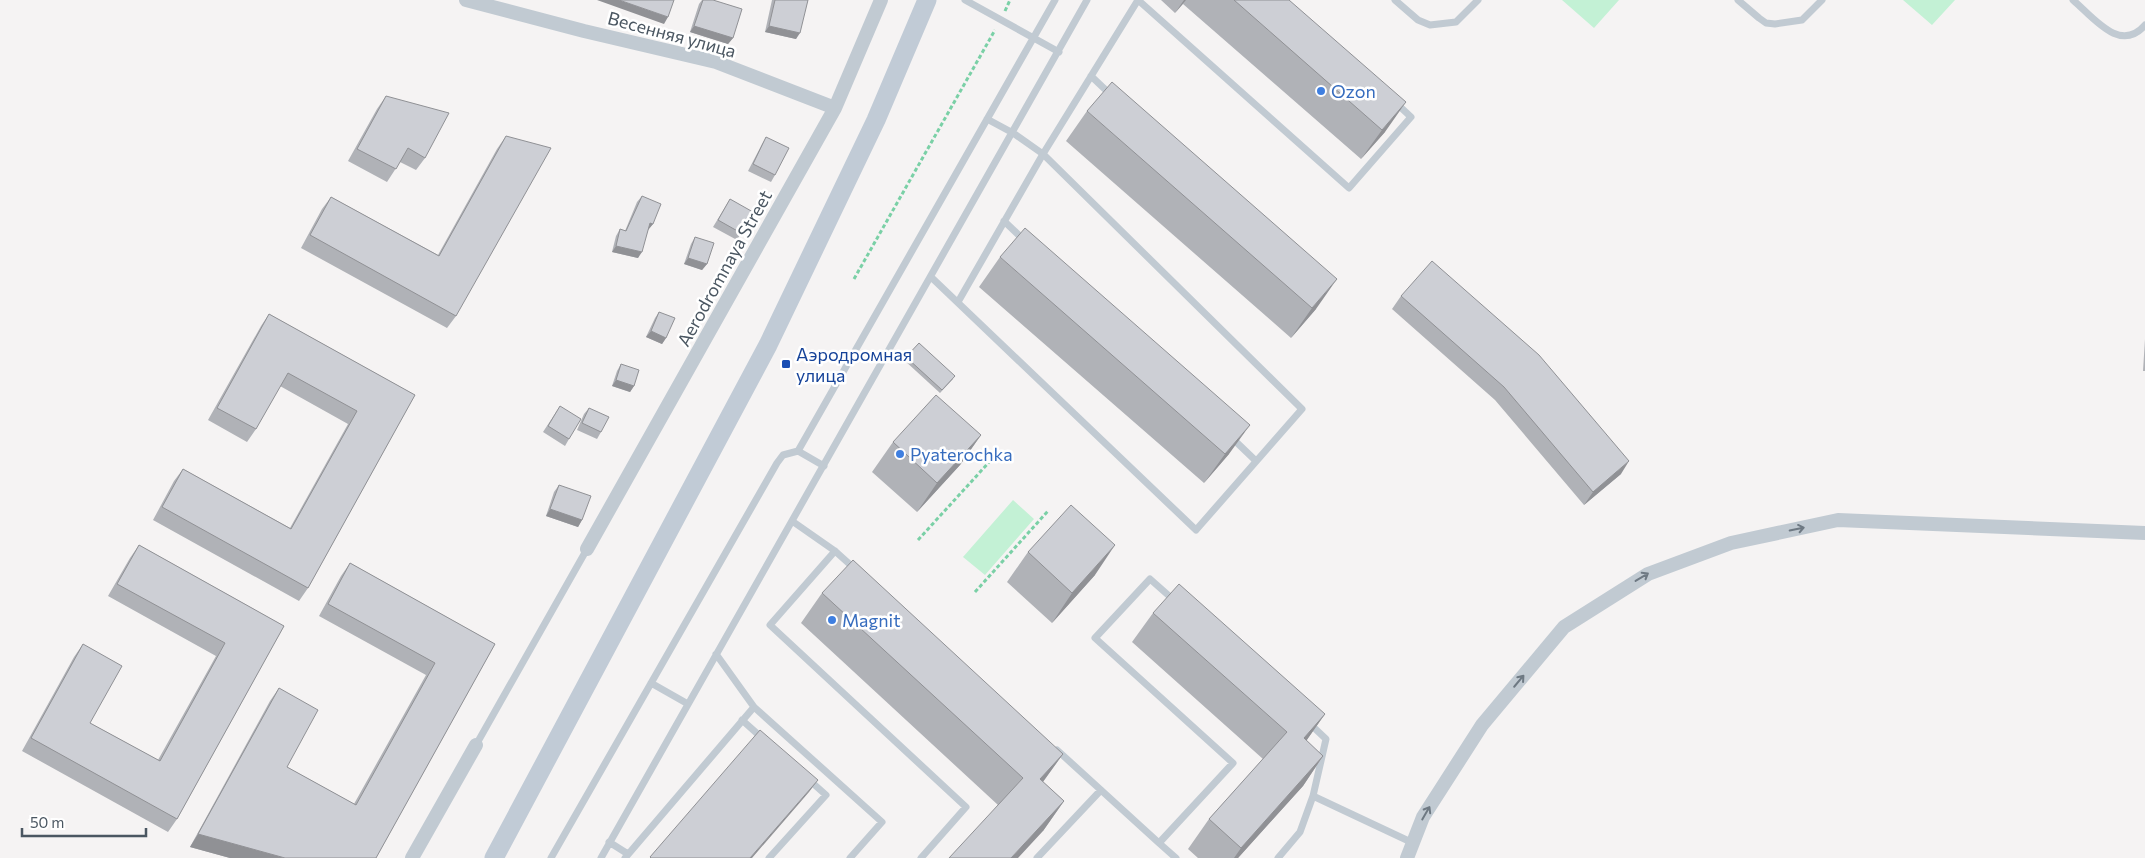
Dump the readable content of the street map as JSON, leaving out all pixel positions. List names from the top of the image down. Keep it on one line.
{"streets":{"street":["Весенняя улица","Aerodromnaya Street"]},"crossings":[["Весенняя улица","Aerodromnaya Street"]],"places":{"other":["Ozon","Pyaterochka","Magnit"],"transit":["Аэродромная улица"]},"scale_bar":"50 m"}
